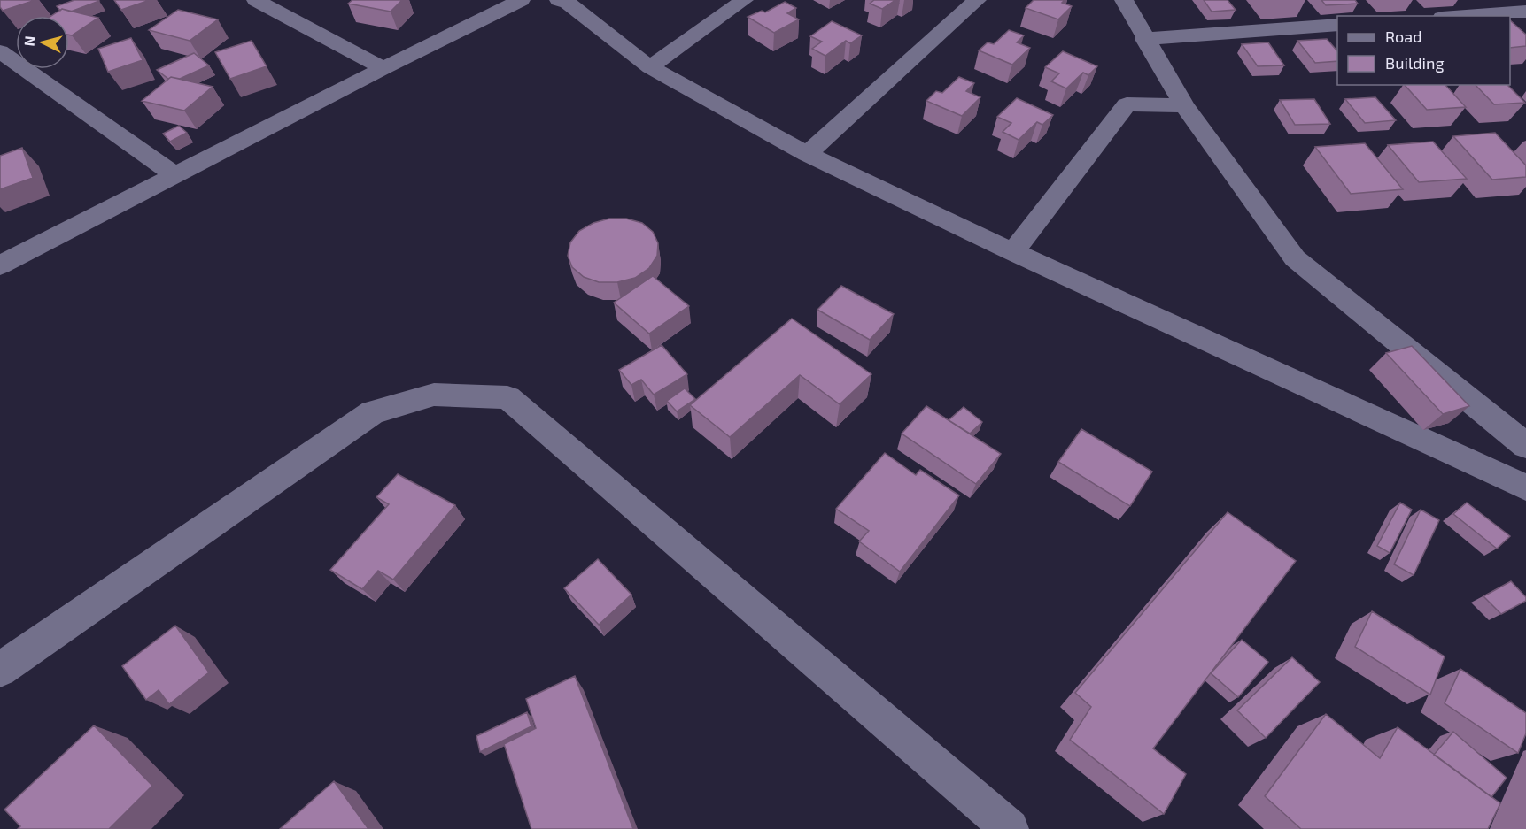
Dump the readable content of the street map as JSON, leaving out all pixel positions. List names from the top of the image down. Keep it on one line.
{"legend":["Road","Building"],"north":"left"}
